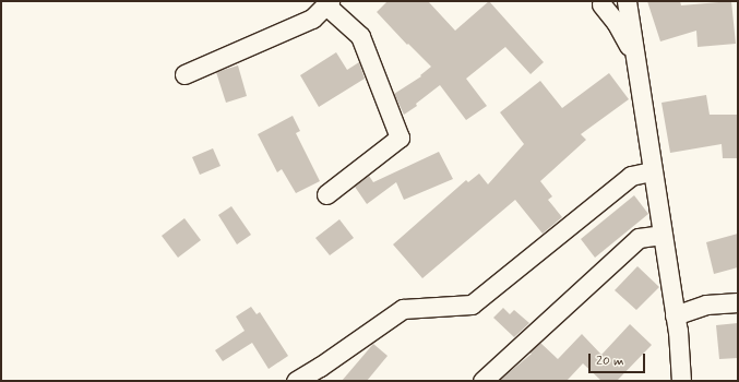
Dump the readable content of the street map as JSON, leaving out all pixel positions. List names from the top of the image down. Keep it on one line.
{"scale_bar":"20 m"}
